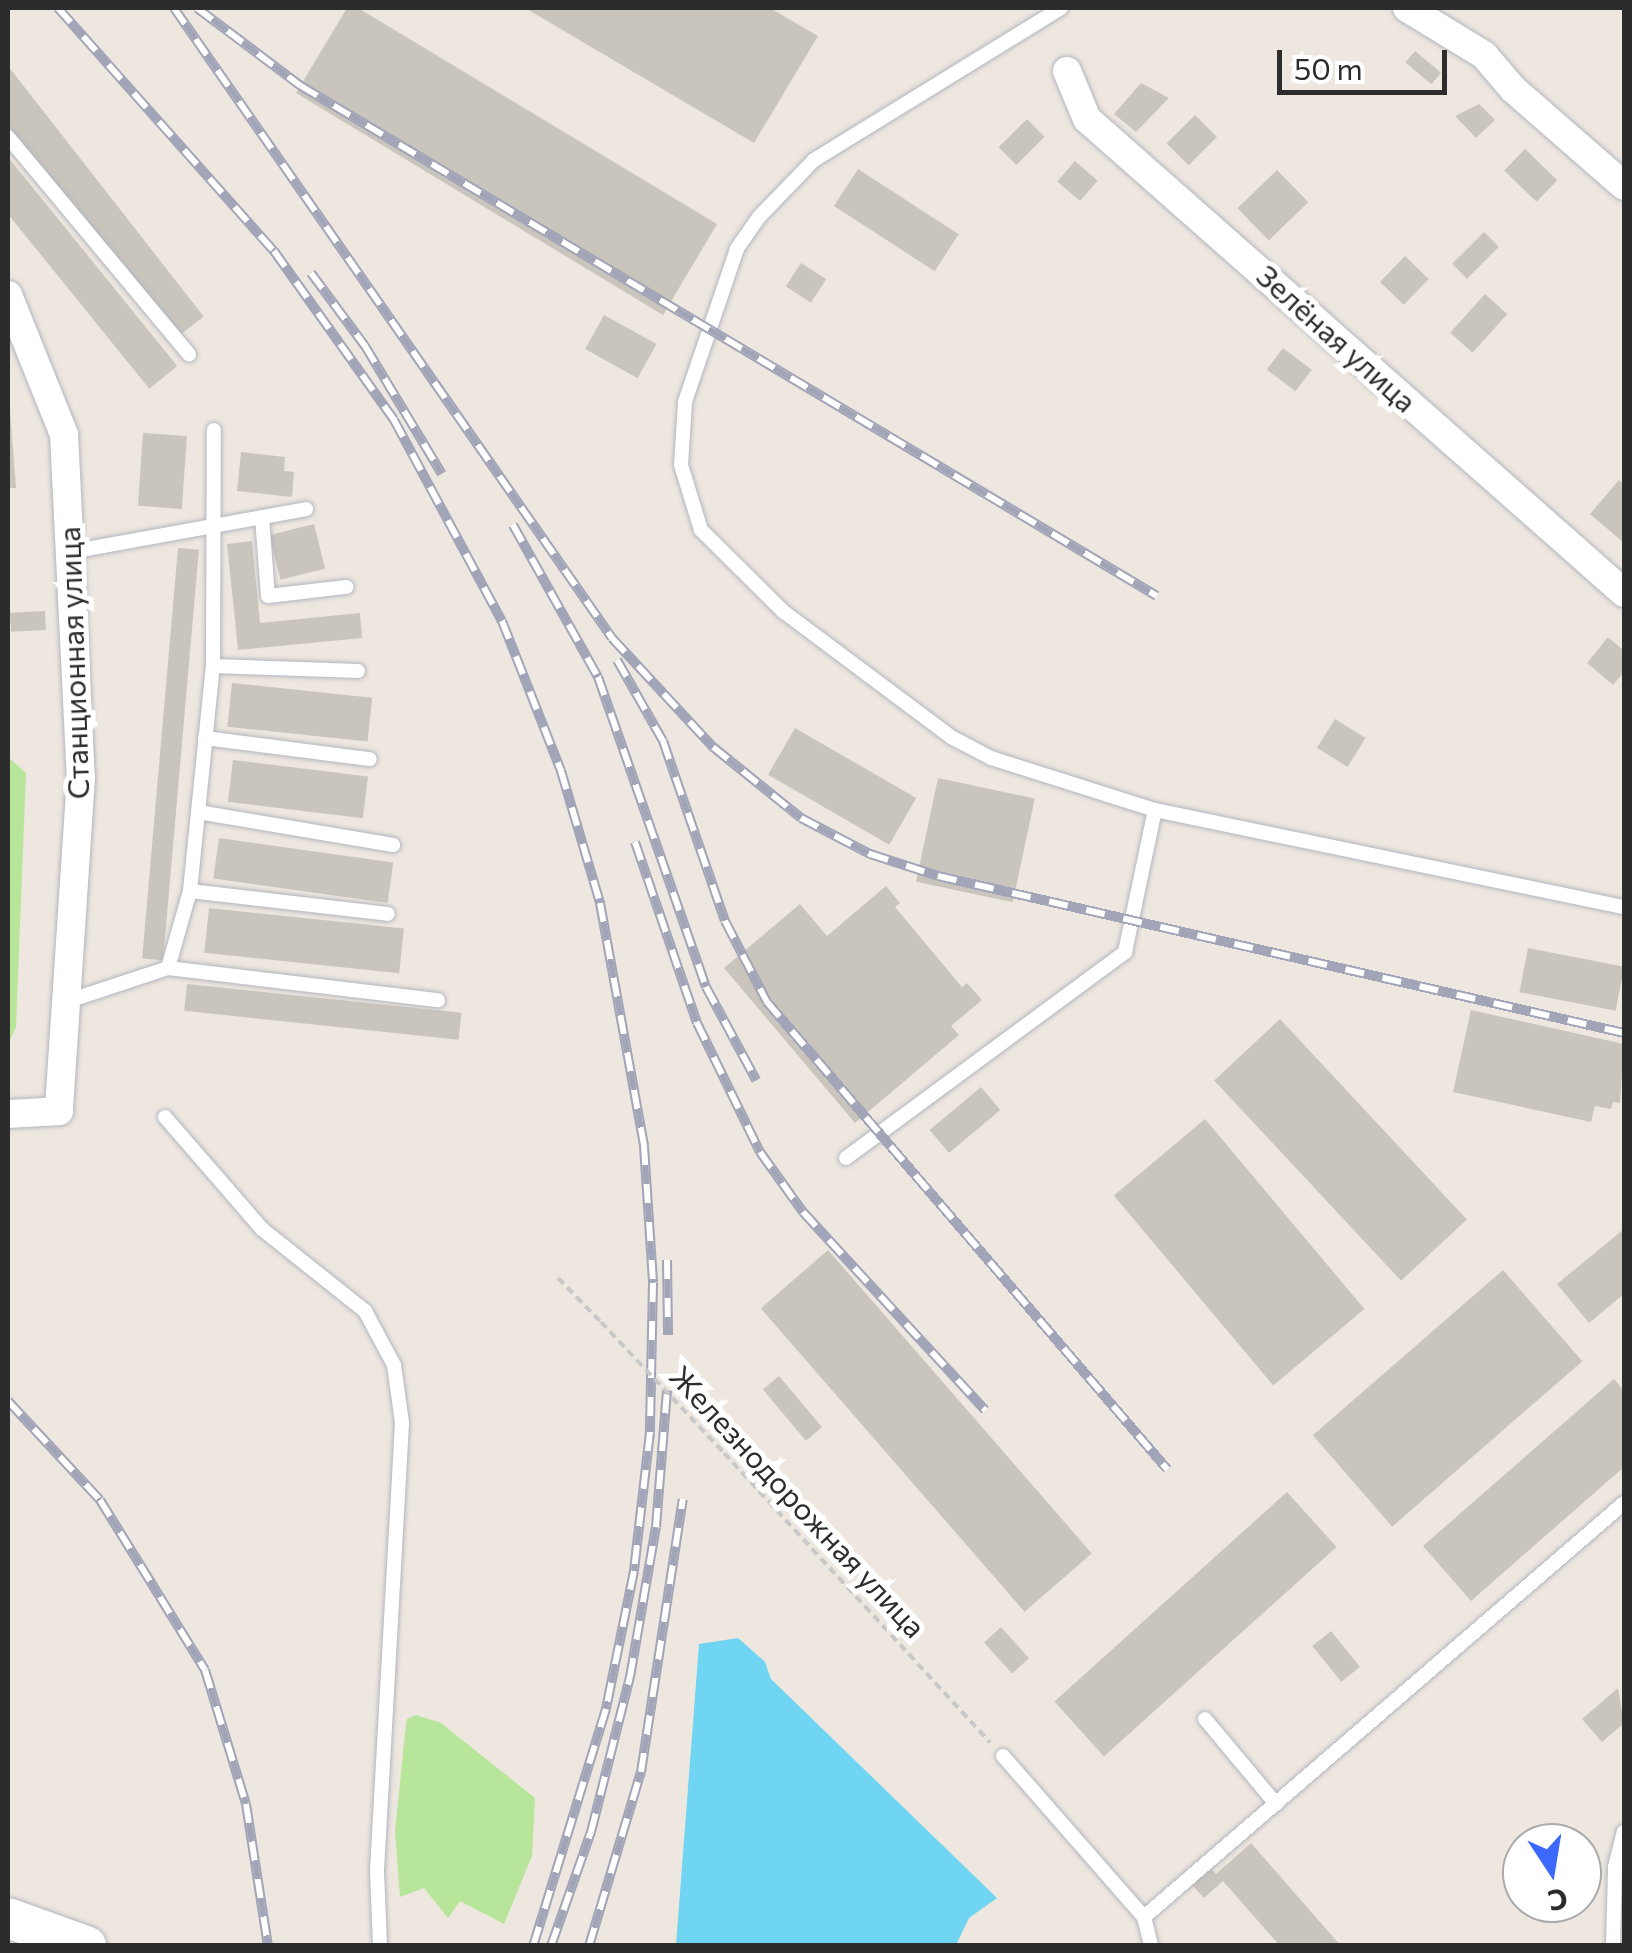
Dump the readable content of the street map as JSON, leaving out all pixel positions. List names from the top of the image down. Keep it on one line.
{"streets":{"street":["Зелёная улица","Станционная улица"],"path":["Железнодорожная улица"]},"scale_bar":"50 m","north":"bottom"}
